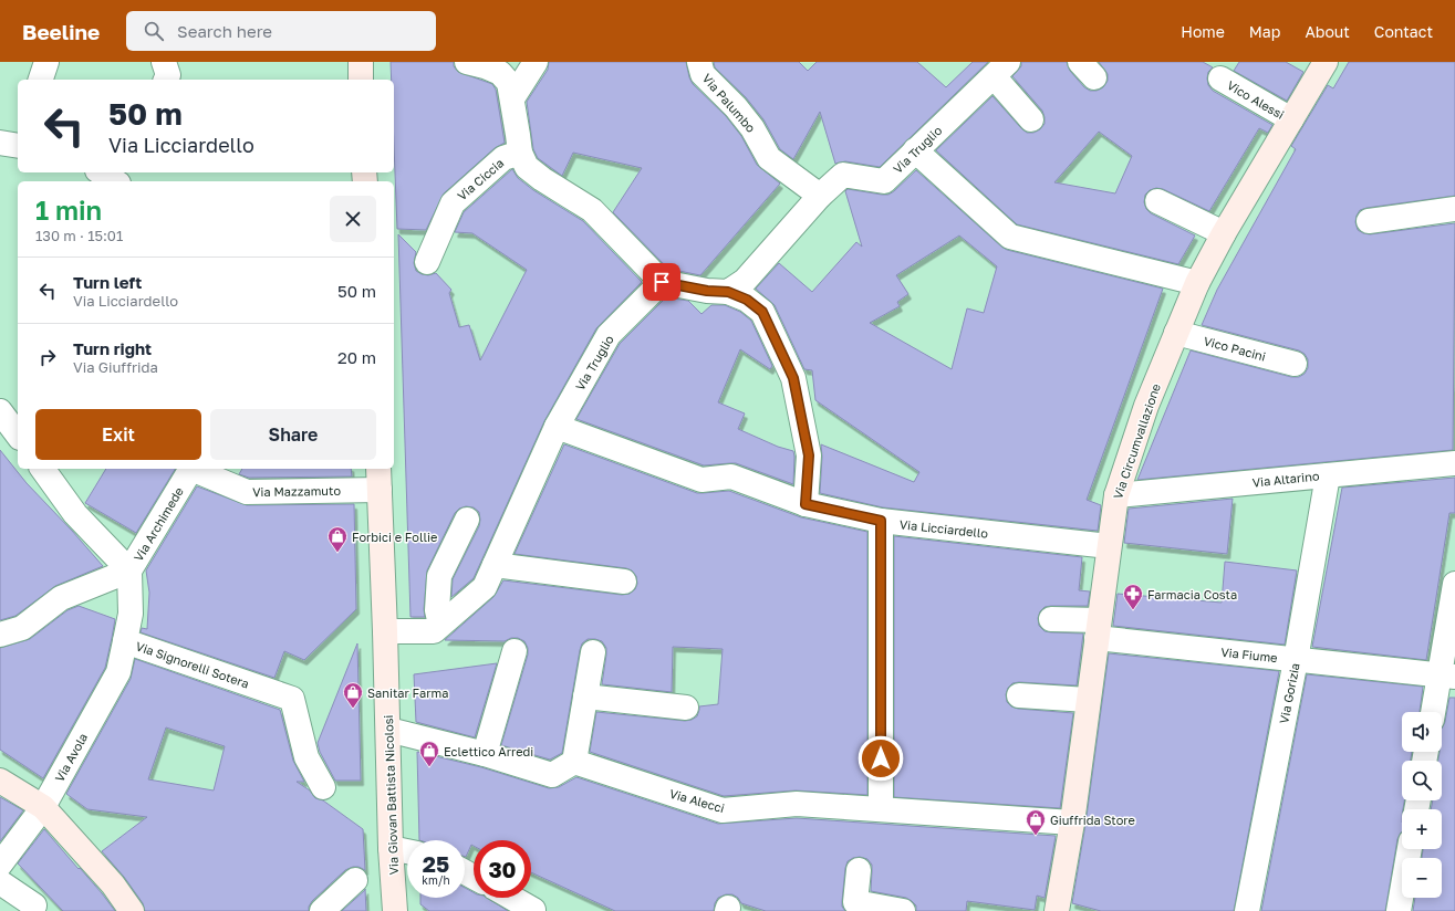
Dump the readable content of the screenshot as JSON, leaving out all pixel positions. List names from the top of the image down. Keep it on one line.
{"streets":{"street":["Vico Alessi","Via Palumbo","Via Truglio","Via Ciccia","Vico Pacini","Via Circumvallazione","Via Altarino","Via Mazzamuto","Via Archimede","Via Licciardello","Via Fiume","Via Signorelli Sotera","Via Gorizia","Via Avola","Via Giovan Battista Nicolosi","Via Alecci"]},"crossings":[["Vico Alessi","Via Circumvallazione"],["Via Palumbo","Via Truglio"],["Via Truglio","Via Licciardello"],["Via Truglio","Via Giovan Battista Nicolosi"],["Vico Pacini","Via Circumvallazione"],["Via Circumvallazione","Via Altarino"],["Via Circumvallazione","Via Licciardello"],["Via Circumvallazione","Via Fiume"],["Via Circumvallazione","Via Alecci"],["Via Altarino","Via Gorizia"],["Via Mazzamuto","Via Giovan Battista Nicolosi"],["Via Archimede","Via Signorelli Sotera"],["Via Fiume","Via Gorizia"],["Via Signorelli Sotera","Via Avola"]],"places":{"shop":["Forbici e Follie","Sanitar Farma","Eclettico Arredi","Giuffrida Store"],"pharmacy":["Farmacia Costa"]},"page":{"header":"Beeline","search":"Search here","nav":["Home","Map","About","Contact"],"turn":["50 m","Via Licciardello"],"heading":["1 min","130 m · 15:01"],"list":[{"name":"Turn left","note":"Via Licciardello","value":"50 m"},{"name":"Turn right","note":"Via Giuffrida","value":"20 m"}],"buttons":["Exit","Share"],"map_buttons":["+","−"],"speed":"25 km/h","limit":"30"}}
